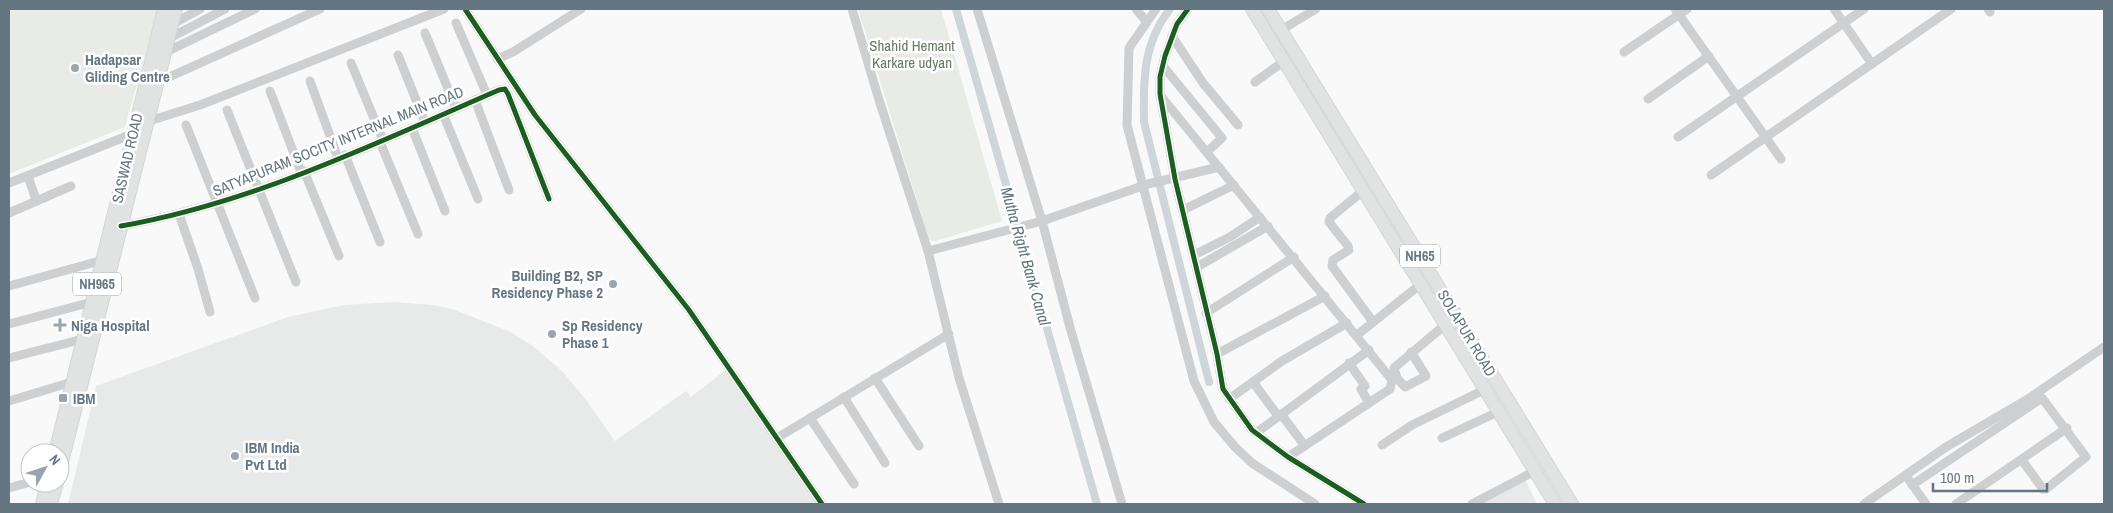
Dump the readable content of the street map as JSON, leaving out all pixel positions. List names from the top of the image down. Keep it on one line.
{"streets":{"highway":["SASWAD ROAD","NH65","NH965","SOLAPUR ROAD"],"street":["SATYAPURAM SOCITY INTERNAL MAIN ROAD"]},"crossings":[["SATYAPURAM SOCITY INTERNAL MAIN ROAD","SASWAD ROAD"]],"water":["Mutha Right Bank Canal"],"parks":["Shahid Hemant Karkare udyan"],"places":{"other":["Hadapsar Gliding Centre","Building B2, SP Residency Phase 2","Sp Residency Phase 1","IBM India Pvt Ltd"],"health":["Niga Hospital"],"transit":["IBM"]},"scale_bar":"100 m","north":"top right"}
